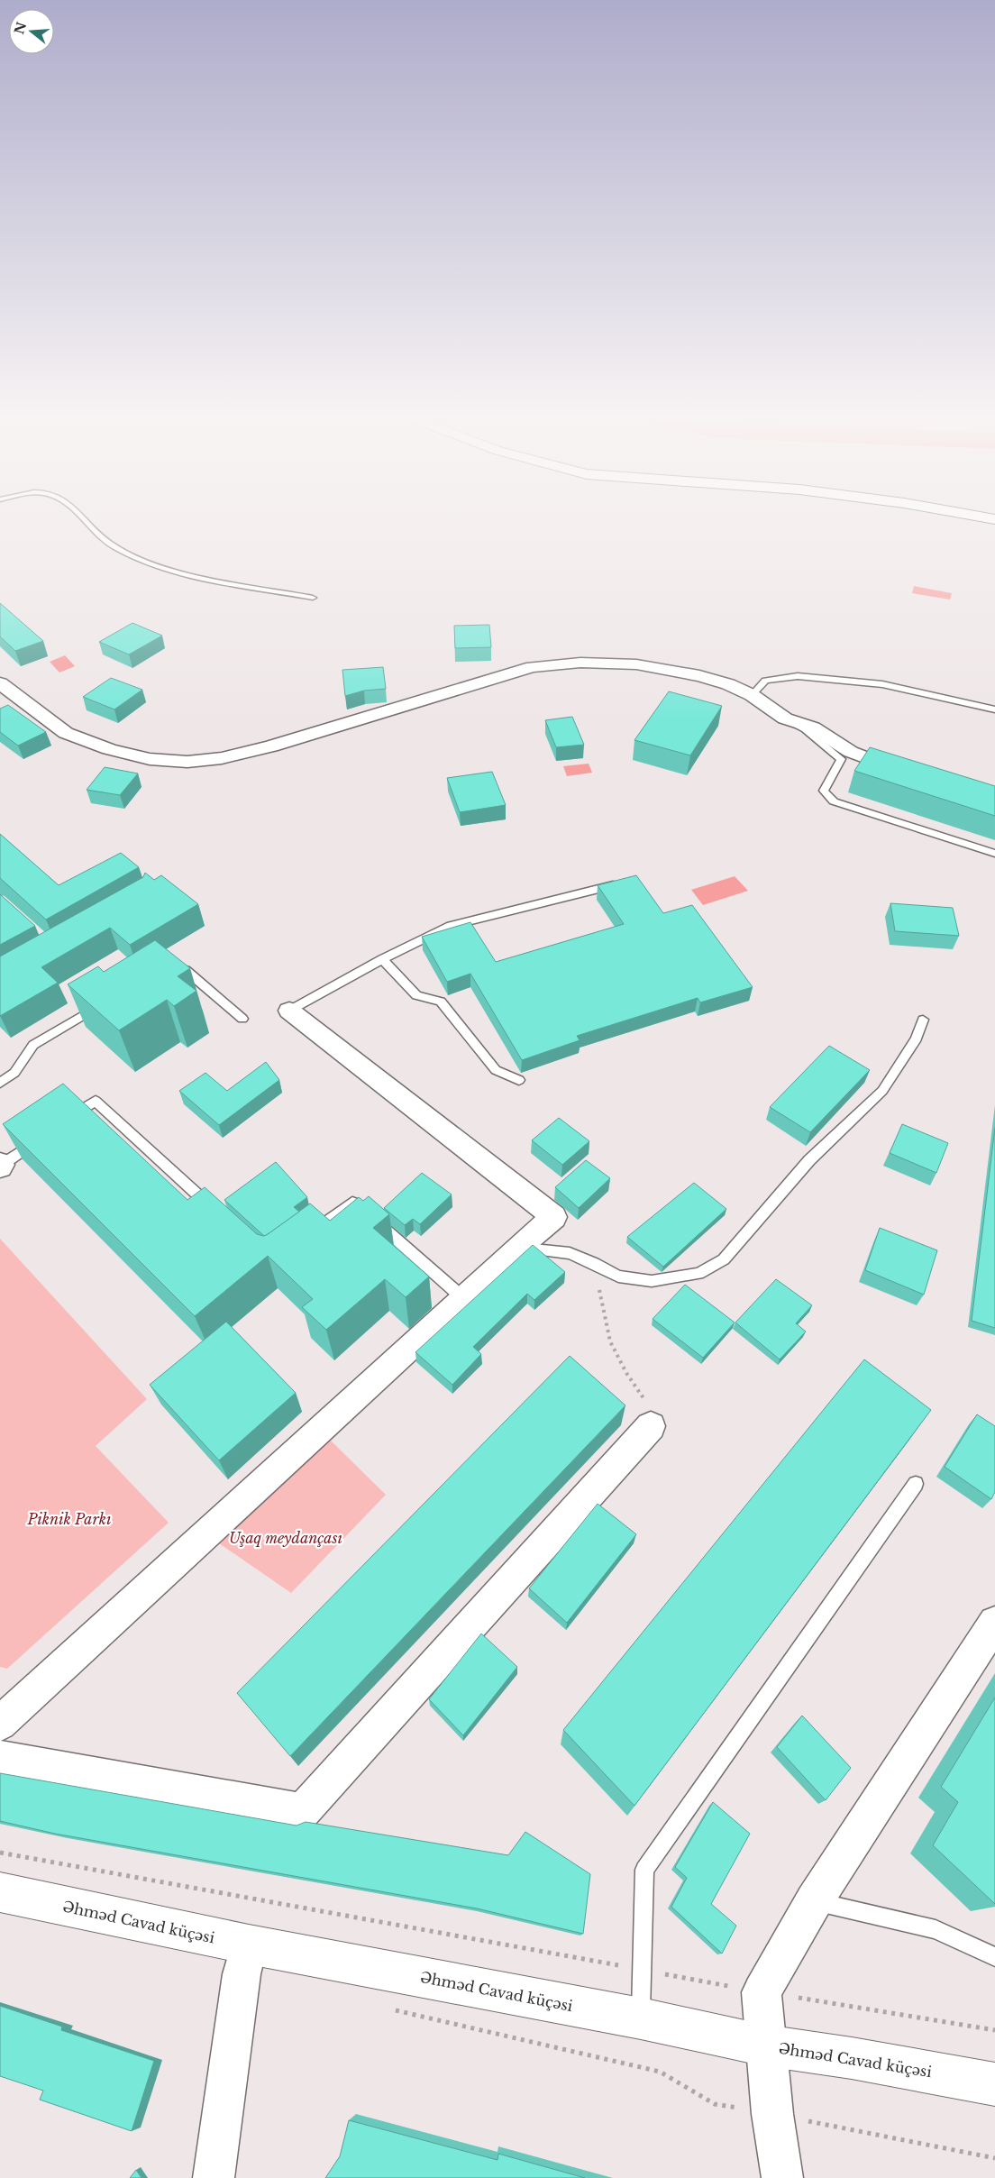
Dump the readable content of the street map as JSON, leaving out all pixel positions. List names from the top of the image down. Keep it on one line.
{"streets":{"main road":["Əhməd Cavad küçəsi"]},"parks":["Piknik Parkı","Uşaq meydançası"],"north":"left"}
